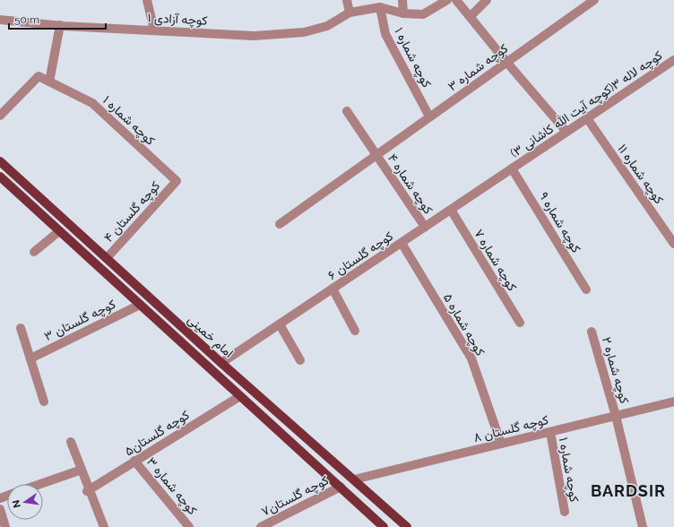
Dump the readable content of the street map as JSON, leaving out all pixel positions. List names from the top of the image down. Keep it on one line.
{"streets":{"main road":["امام خمینی"],"street":["کوچه آزادی ۱","کوچه شماره ۱","کوچه شماره ۳","کوچه لاله ۳(کوچه آیت الله کاشانی ۳)","کوچه شماره ۱۱","کوچه شماره ۴","کوچه گلستان ۴","کوچه شماره ۹","کوچه گلستان ۶","کوچه شماره ۷","کوچه گلستان ۳","کوچه شماره ۵","کوچه شماره ۲","کوچه گلستان ۸","کوچه گلستان۵","کوچه گلستان۷"]},"crossings":[["کوچه شماره ۱","کوچه شماره ۳"],["کوچه شماره ۱","کوچه گلستان ۴"],["کوچه شماره ۱","کوچه گلستان ۸"],["کوچه شماره ۳","کوچه شماره ۴"],["کوچه شماره ۳","کوچه گلستان۵"],["کوچه لاله ۳(کوچه آیت الله کاشانی ۳)","کوچه شماره ۱۱"],["کوچه لاله ۳(کوچه آیت الله کاشانی ۳)","کوچه شماره ۹"],["کوچه لاله ۳(کوچه آیت الله کاشانی ۳)","کوچه گلستان ۶"],["کوچه شماره ۴","کوچه گلستان ۶"],["کوچه گلستان ۴","امام خمینی"],["کوچه شماره ۹","کوچه گلستان ۶"],["کوچه گلستان ۶","کوچه شماره ۷"],["کوچه گلستان ۶","کوچه شماره ۵"],["کوچه گلستان ۶","امام خمینی"],["کوچه گلستان ۳","امام خمینی"],["کوچه شماره ۵","کوچه گلستان ۸"],["امام خمینی","کوچه گلستان ۸"],["امام خمینی","کوچه گلستان۵"],["امام خمینی","کوچه گلستان۷"],["کوچه شماره ۲","کوچه گلستان ۸"]],"districts":["BARDSIR"],"scale_bar":"50 m","north":"left"}
